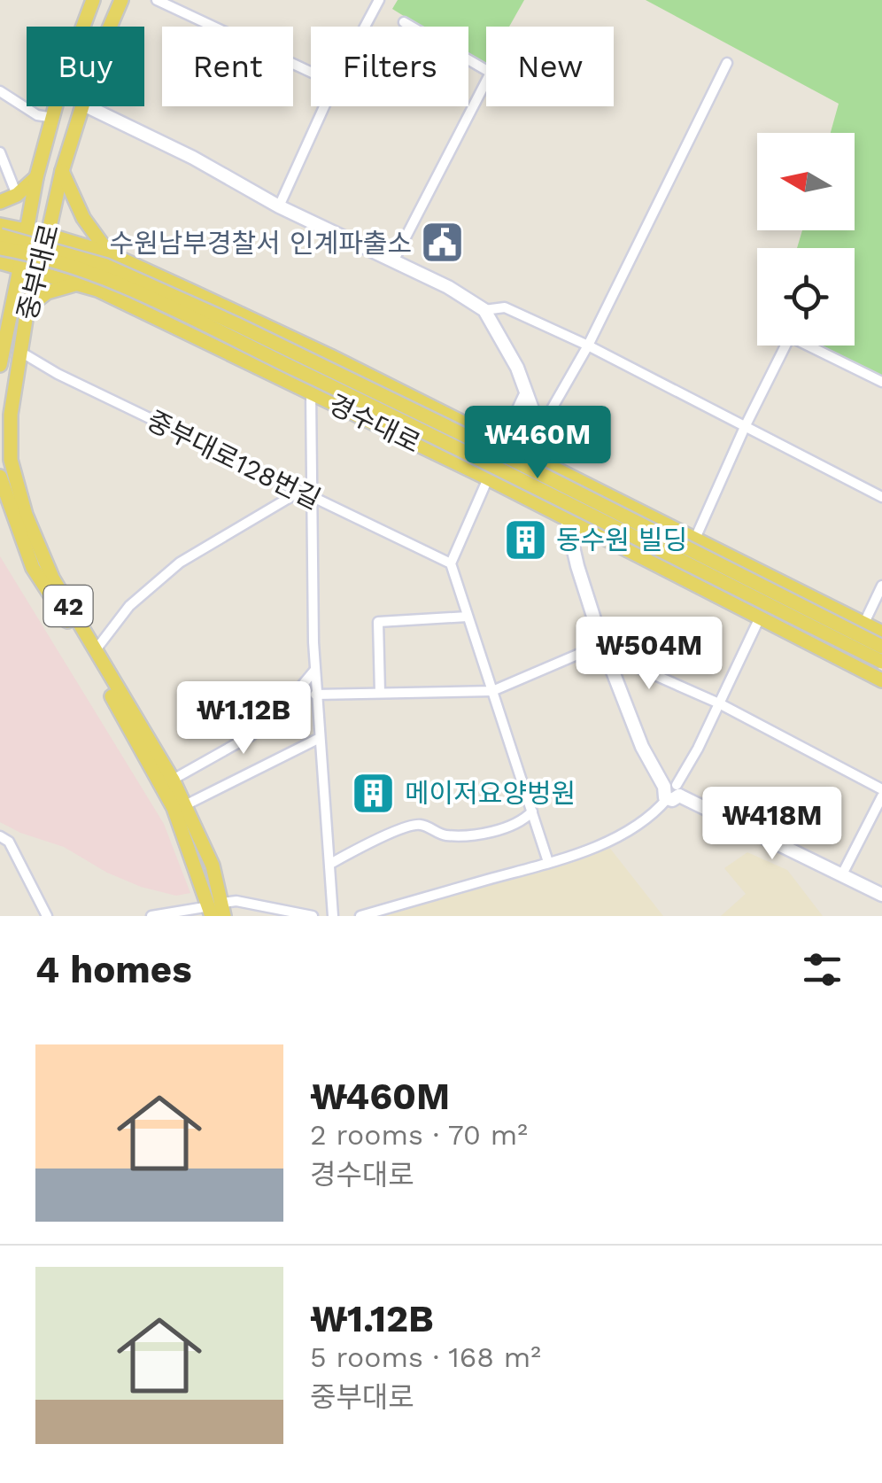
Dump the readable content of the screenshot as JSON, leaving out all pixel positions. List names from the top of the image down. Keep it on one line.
{"streets":{"main road":["중부대로","경수대로","42"],"street":["중부대로128번길"]},"crossings":[["중부대로","경수대로"],["중부대로","중부대로128번길"],["중부대로","42"]],"places":{"public building":["수원남부경찰서 인계파출소"],"building":["동수원 빌딩","메이저요양벙원"]},"north":"left","page":{"chip":["Buy","Rent","Filters","New"],"price":["₩460M","₩504M","₩1.12B","₩418M"],"heading":"4 homes","list":[{"name":"₩460M","note":"2 rooms · 70 m² · 경수대로"},{"name":"₩1.12B","note":"5 rooms · 168 m² · 중부대로"}]}}
